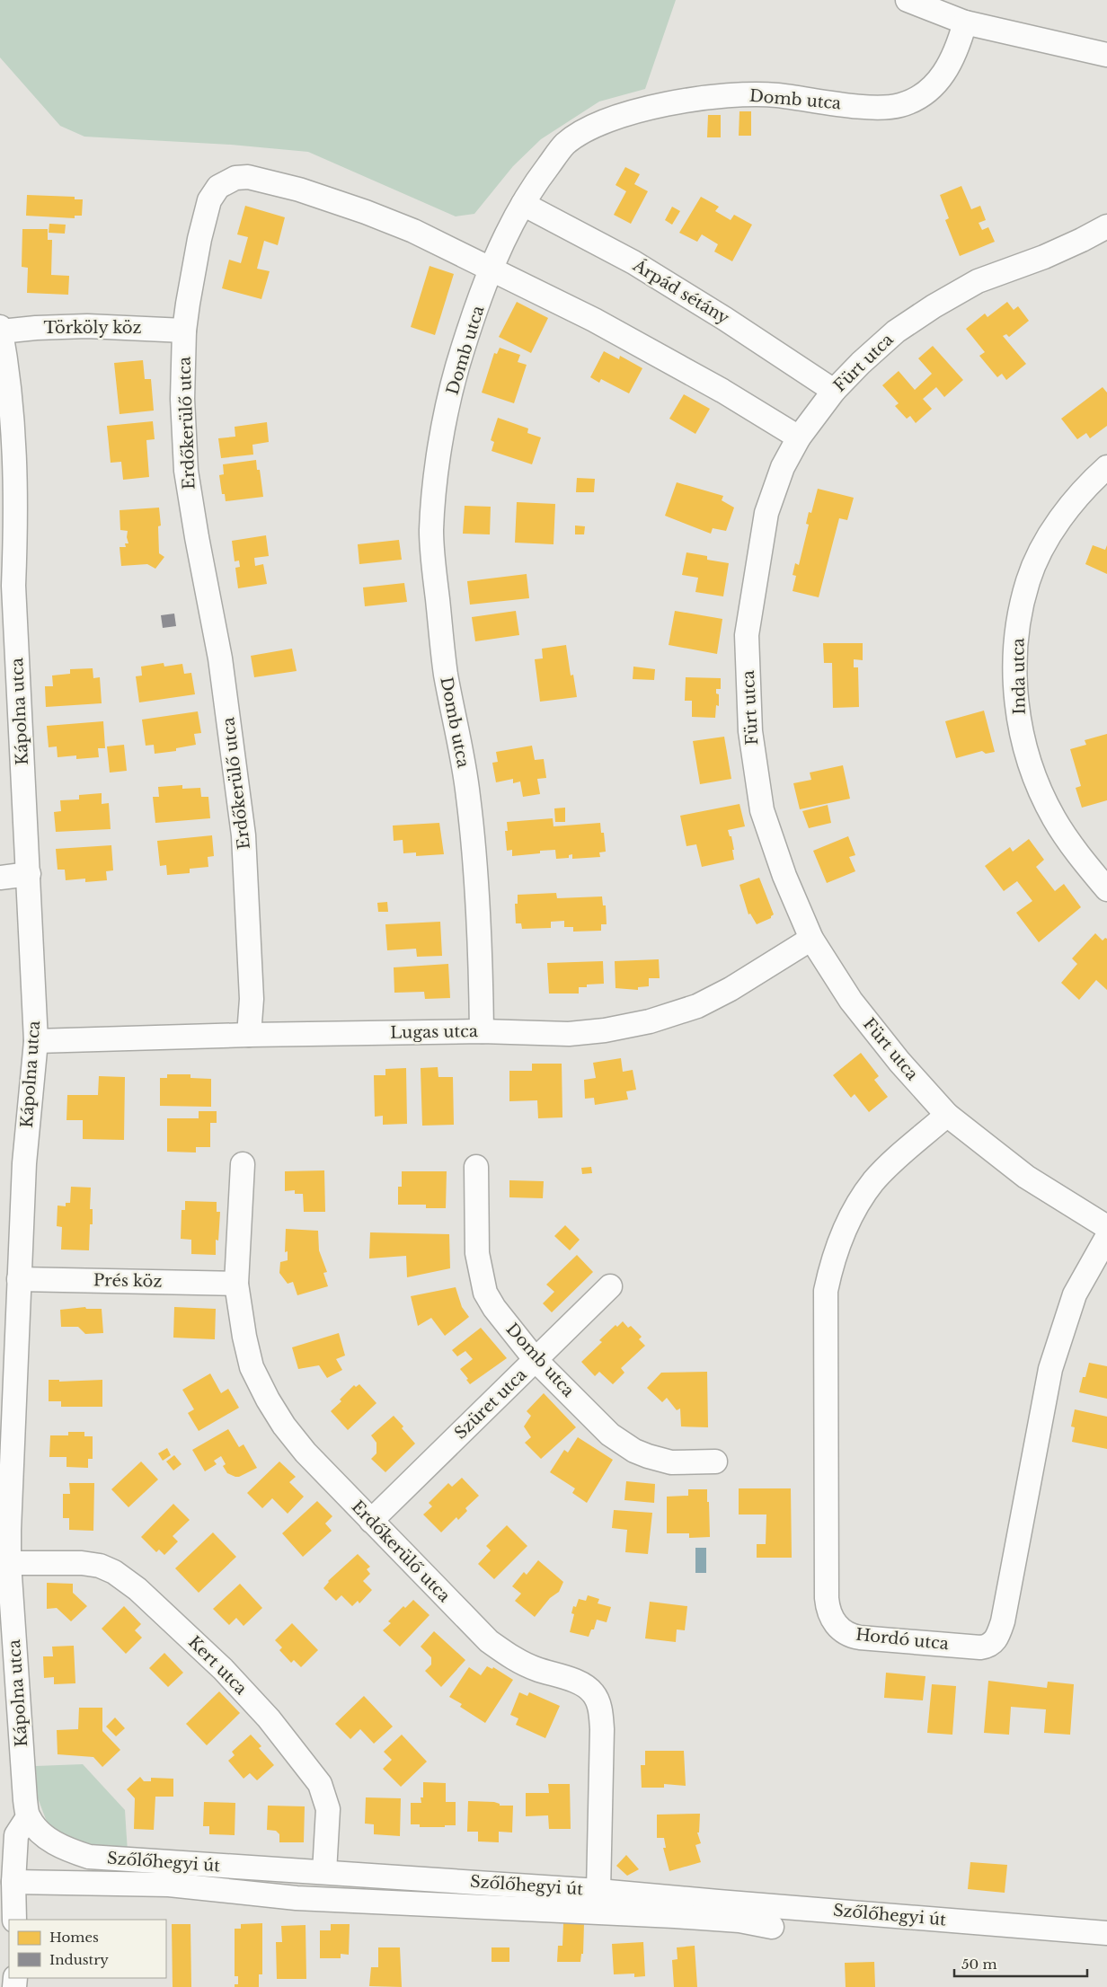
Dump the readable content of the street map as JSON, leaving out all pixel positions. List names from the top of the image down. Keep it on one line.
{"streets":{"street":["Domb utca","Árpád sétány","Törköly köz","Fürt utca","Erdőkerülő utca","Inda utca","Kápolna utca","Lugas utca","Prés köz","Szüret utca","Hordó utca","Kert utca","Szőlőhegyi út"]},"crossings":[["Domb utca","Árpád sétány"],["Domb utca","Erdőkerülő utca"],["Domb utca","Lugas utca"],["Domb utca","Szüret utca"],["Árpád sétány","Fürt utca"],["Törköly köz","Erdőkerülő utca"],["Törköly köz","Kápolna utca"],["Fürt utca","Lugas utca"],["Fürt utca","Hordó utca"],["Erdőkerülő utca","Lugas utca"],["Erdőkerülő utca","Prés köz"],["Erdőkerülő utca","Szüret utca"],["Erdőkerülő utca","Szőlőhegyi út"],["Kápolna utca","Lugas utca"],["Kápolna utca","Prés köz"],["Kápolna utca","Kert utca"],["Kápolna utca","Szőlőhegyi út"],["Kert utca","Szőlőhegyi út"]],"legend":["Homes","Industry"],"scale_bar":"50 m"}
